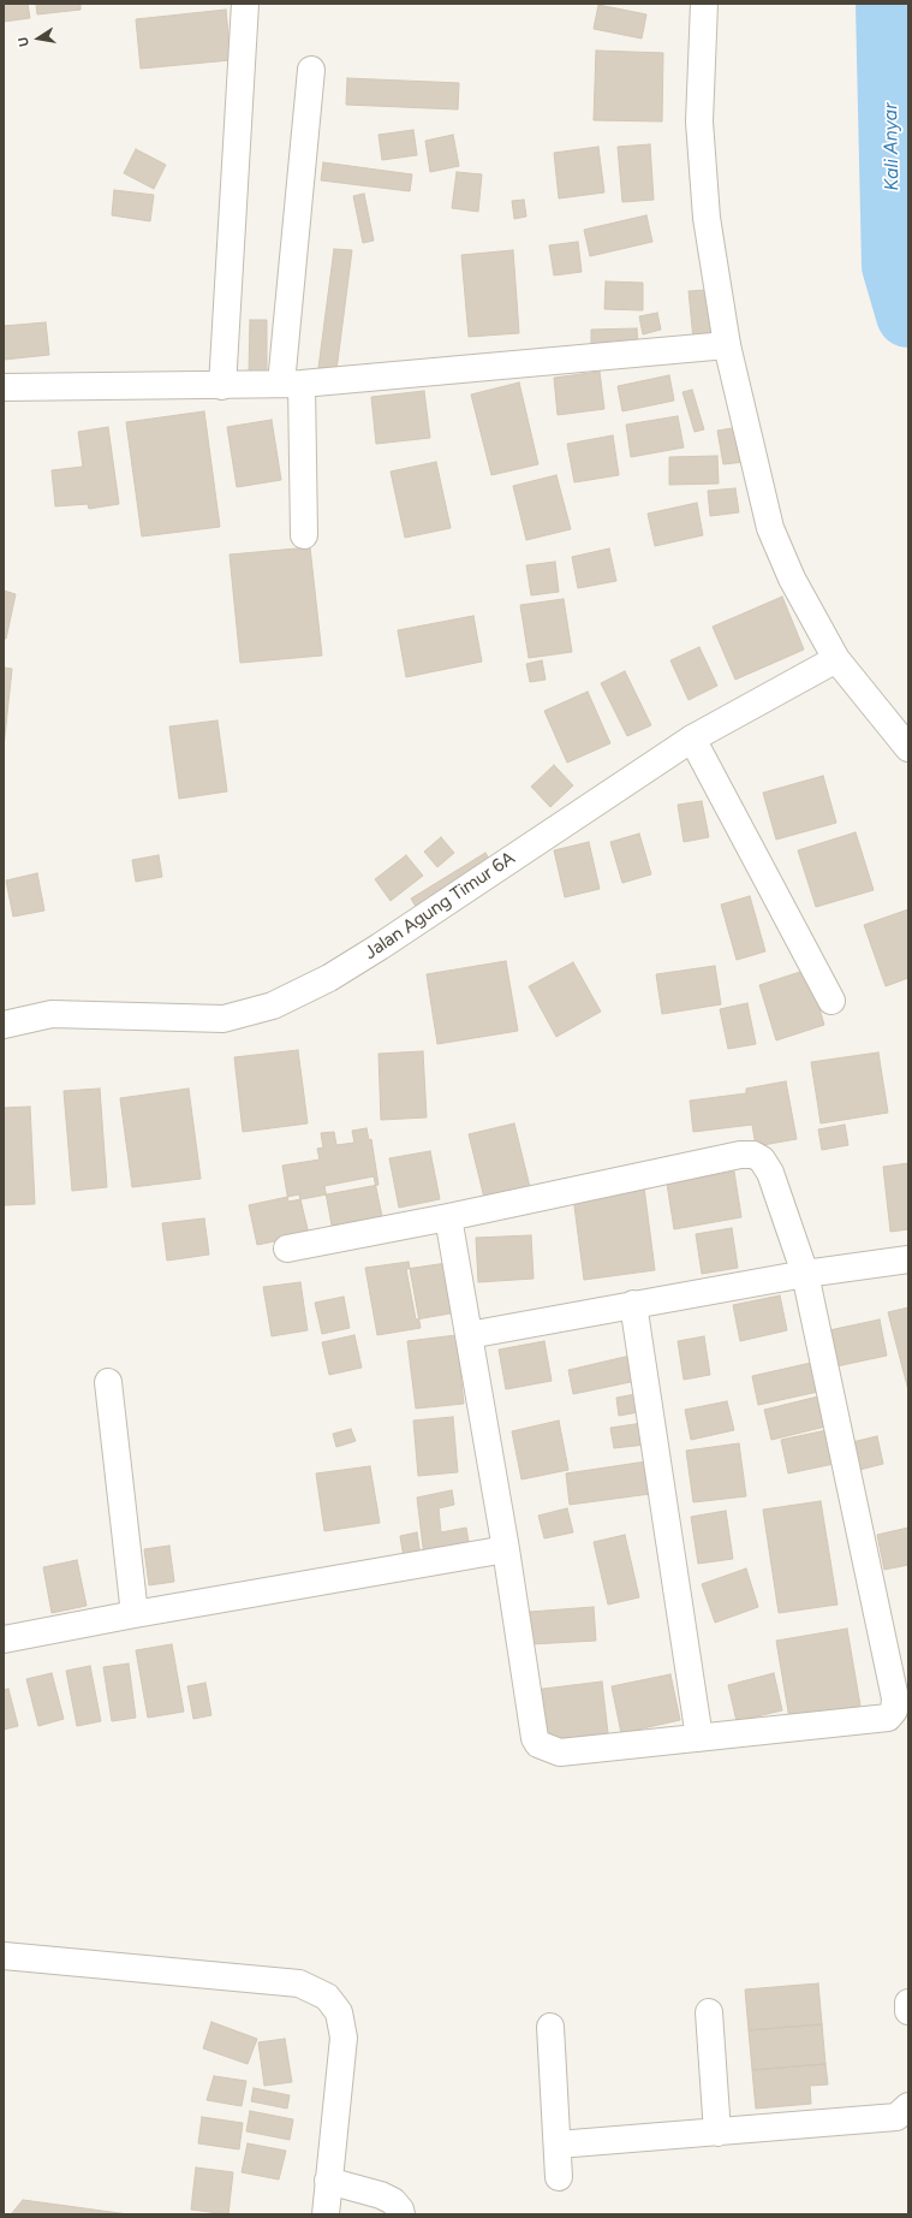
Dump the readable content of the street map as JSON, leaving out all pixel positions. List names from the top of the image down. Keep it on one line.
{"streets":{"street":["Jalan Agung Timur 6A"]},"water":["Kali Anyar"],"north":"left"}
